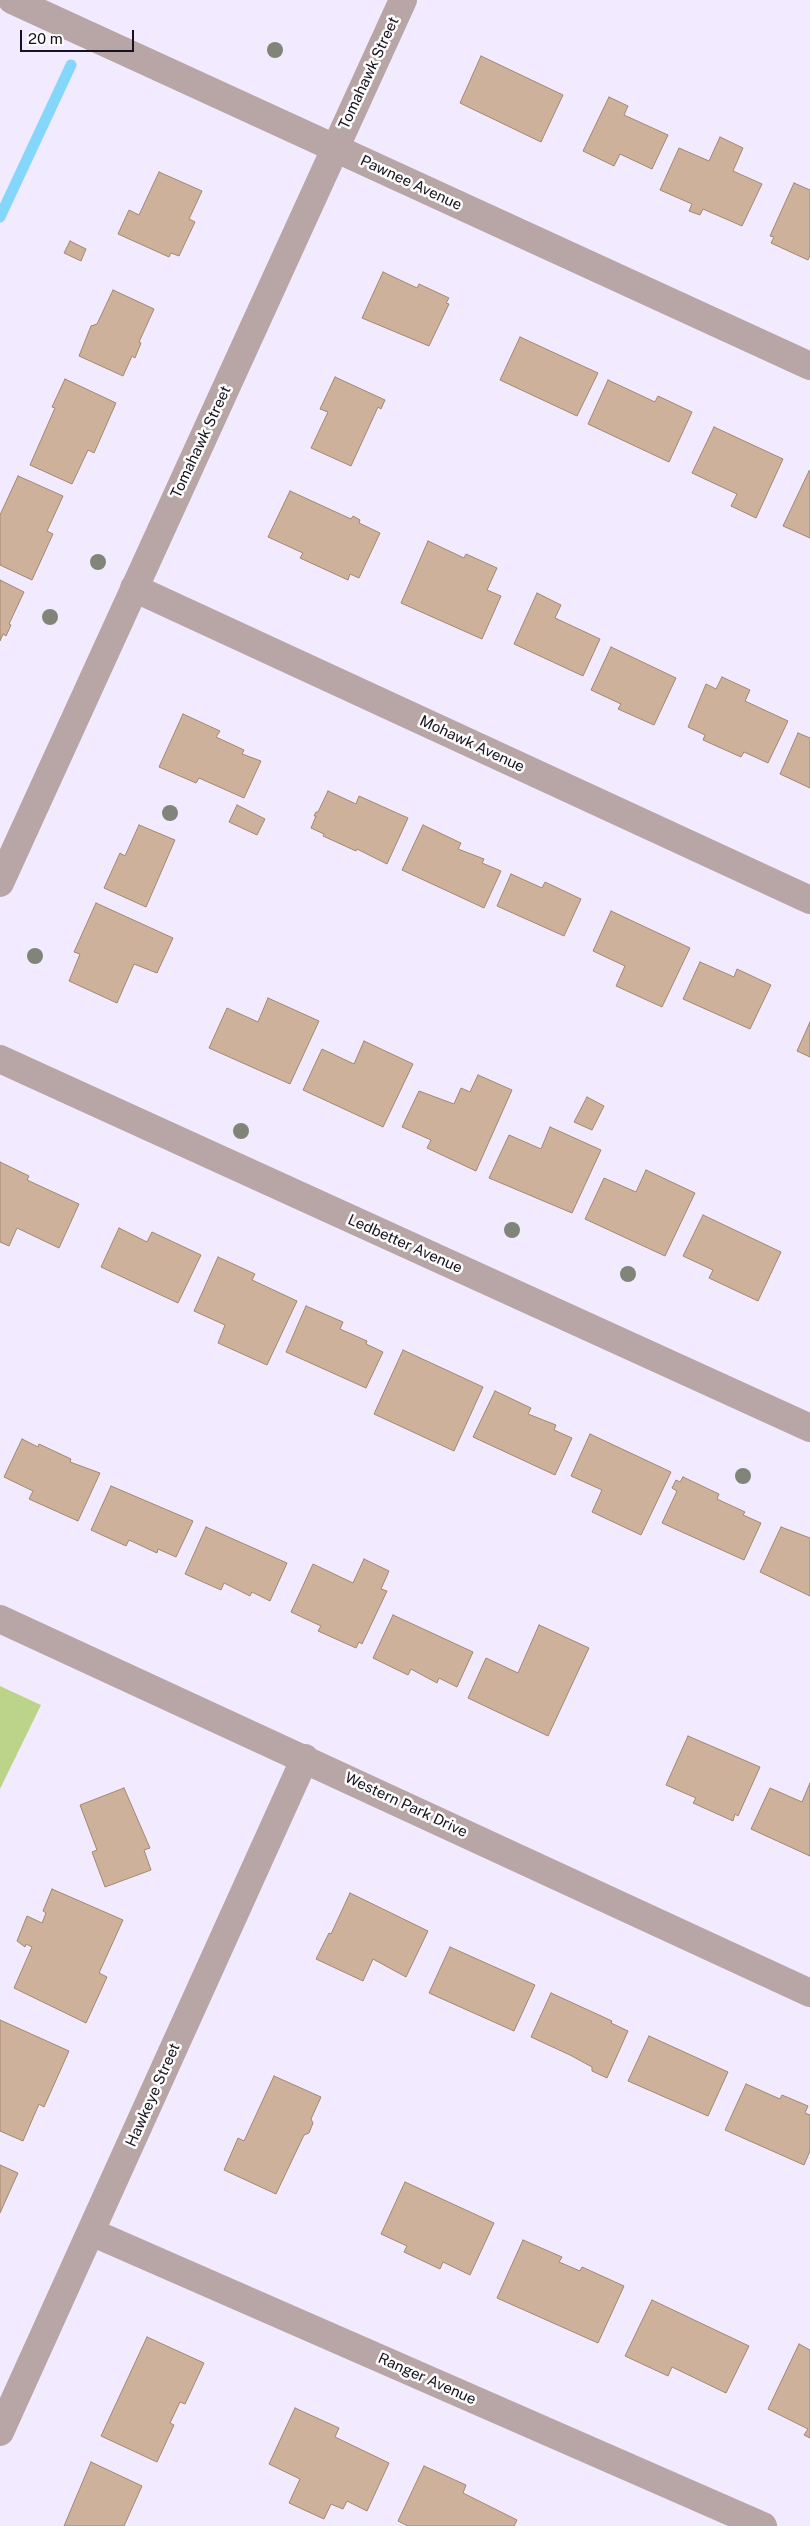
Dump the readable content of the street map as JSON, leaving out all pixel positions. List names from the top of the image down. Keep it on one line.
{"streets":{"street":["Tomahawk Street","Pawnee Avenue","Mohawk Avenue","Ledbetter Avenue","Western Park Drive","Hawkeye Street","Ranger Avenue"]},"crossings":[["Tomahawk Street","Pawnee Avenue"],["Tomahawk Street","Mohawk Avenue"],["Western Park Drive","Hawkeye Street"],["Hawkeye Street","Ranger Avenue"]],"scale_bar":"20 m"}
